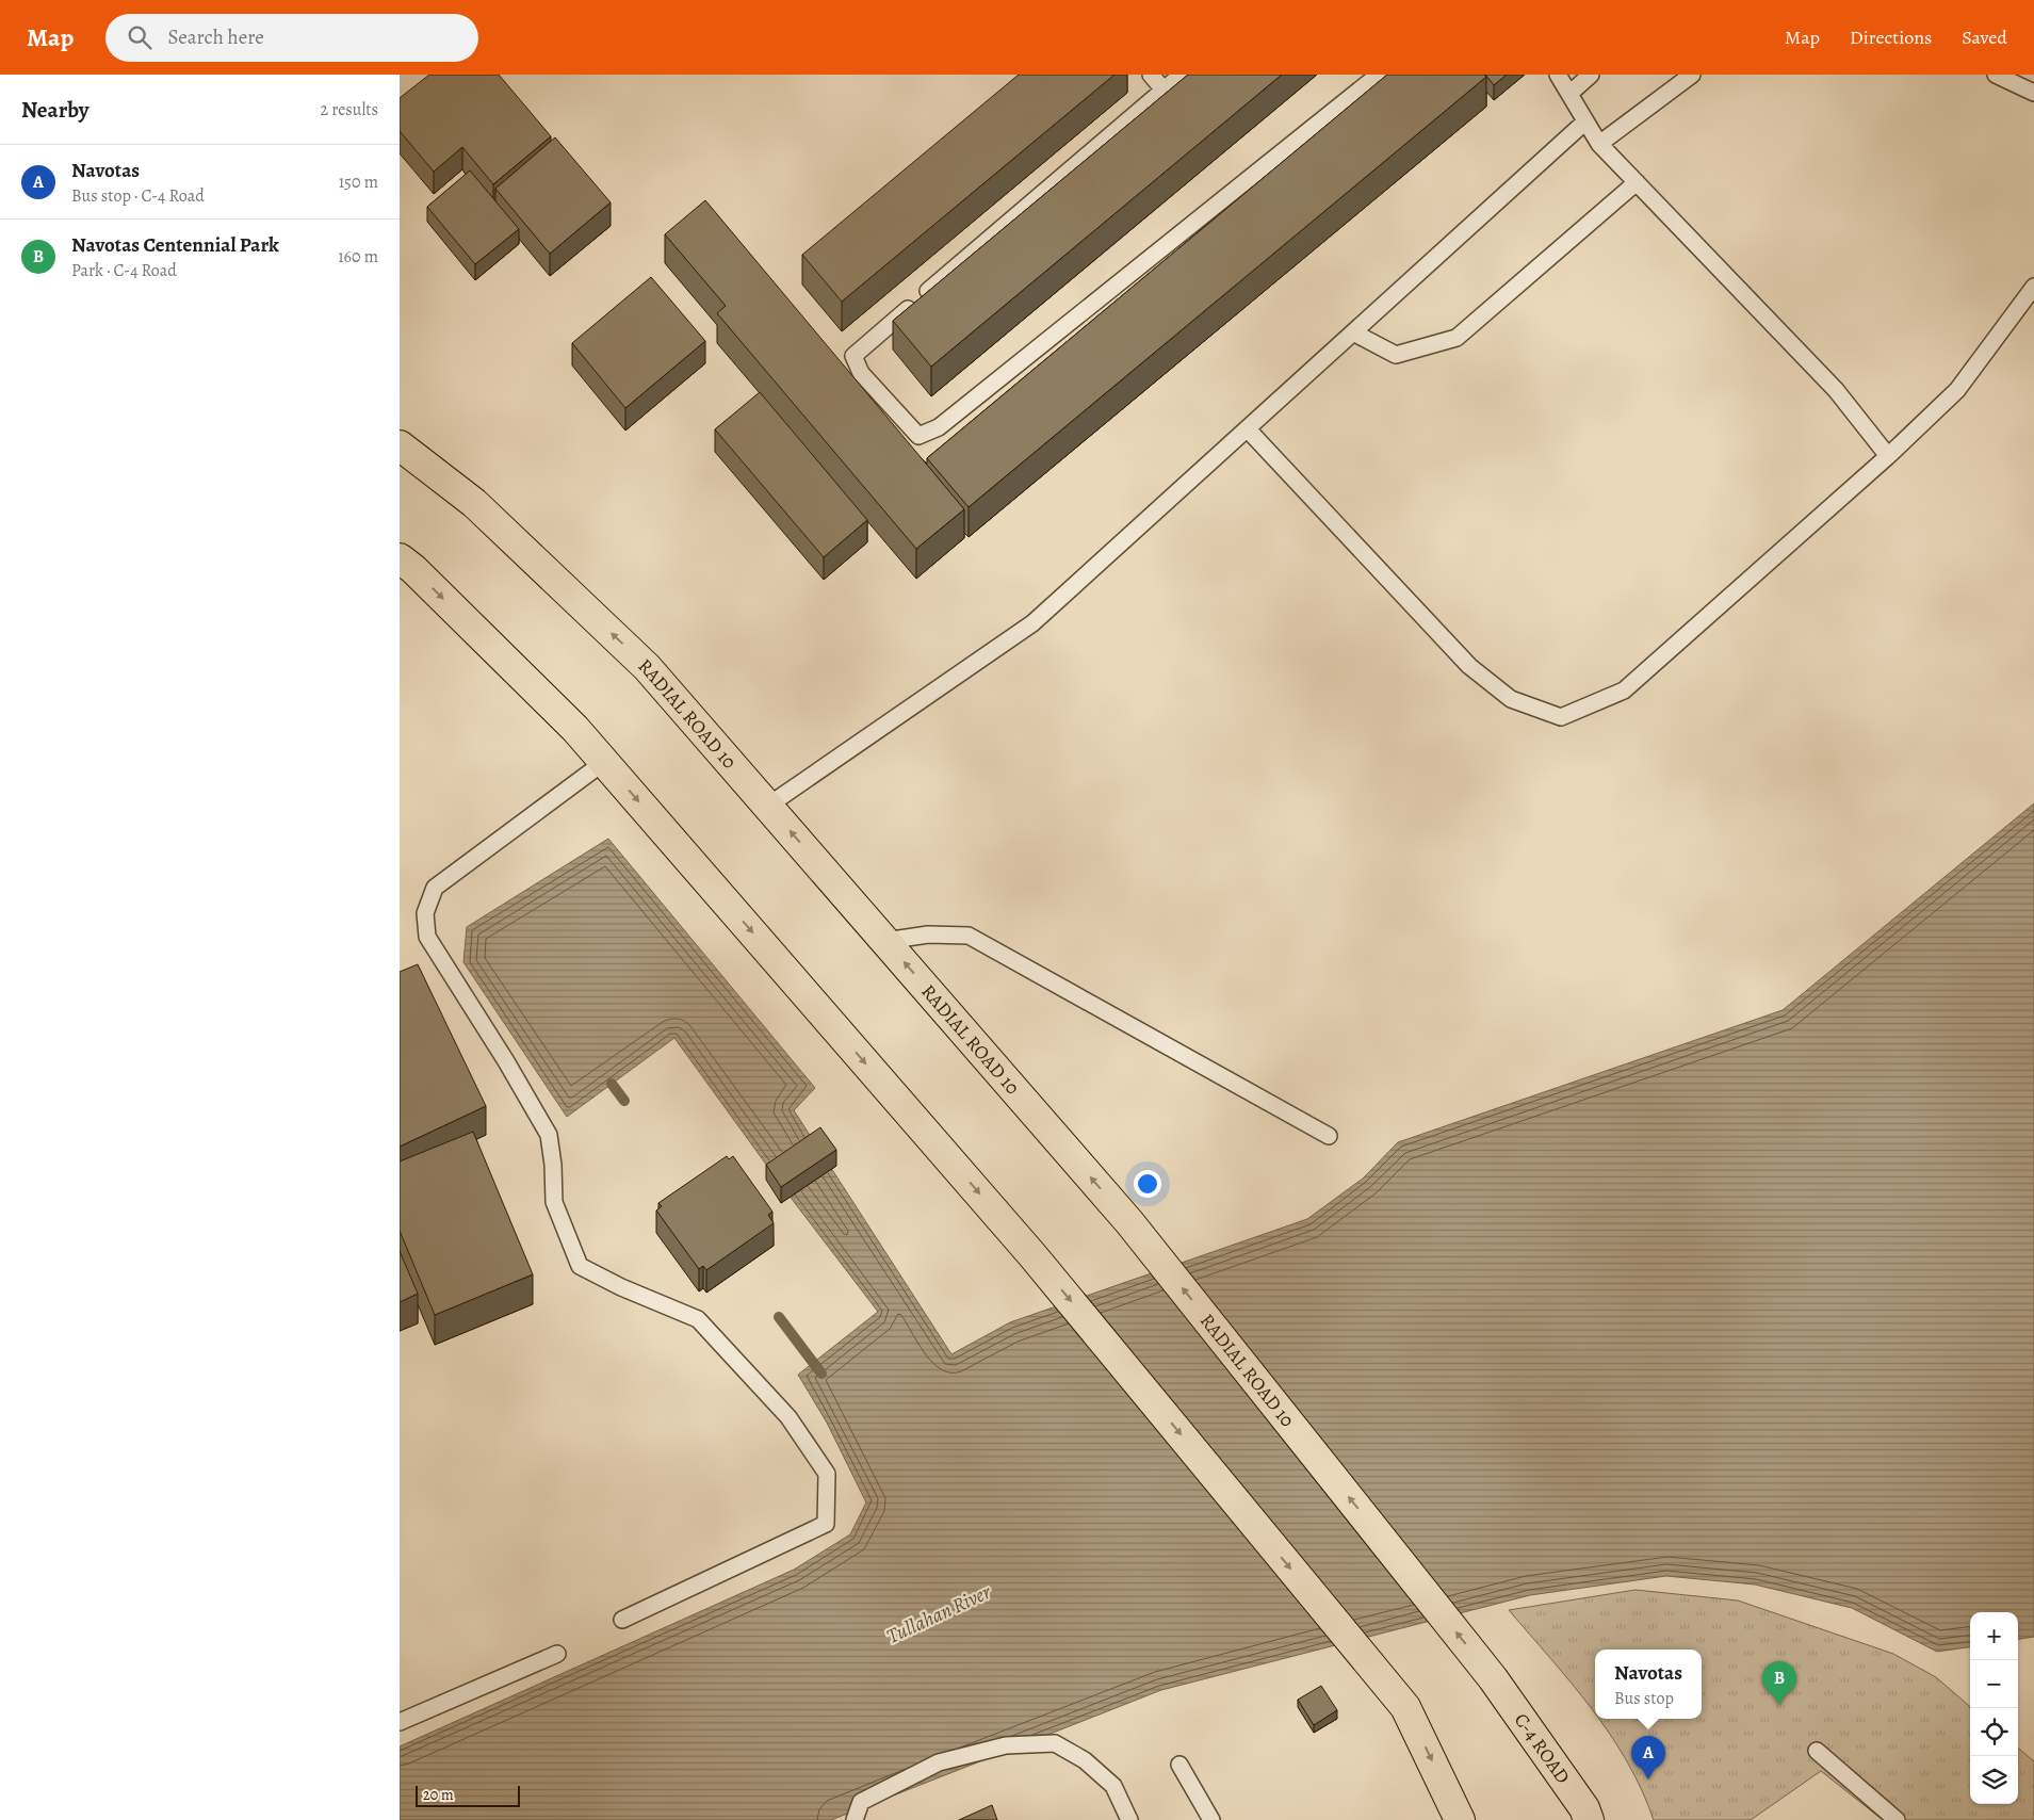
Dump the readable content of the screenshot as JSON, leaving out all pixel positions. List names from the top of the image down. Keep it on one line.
{"streets":{"highway":["RADIAL ROAD 10","C-4 ROAD"]},"crossings":[["RADIAL ROAD 10","C-4 ROAD"]],"water":["Tullahan River"],"scale_bar":"20 m","page":{"header":"Map","search":"Search here","nav":["Map","Directions","Saved"],"heading":["Nearby","2 results"],"list":[{"mark":"A","name":"Navotas","note":"Bus stop · C-4 Road","value":"150 m"},{"mark":"B","name":"Navotas Centennial Park","note":"Park · C-4 Road","value":"160 m"}],"map_buttons":["+","−"],"popup":["Navotas","Bus stop"],"pins":["B","A"],"scale":"20 m"}}
